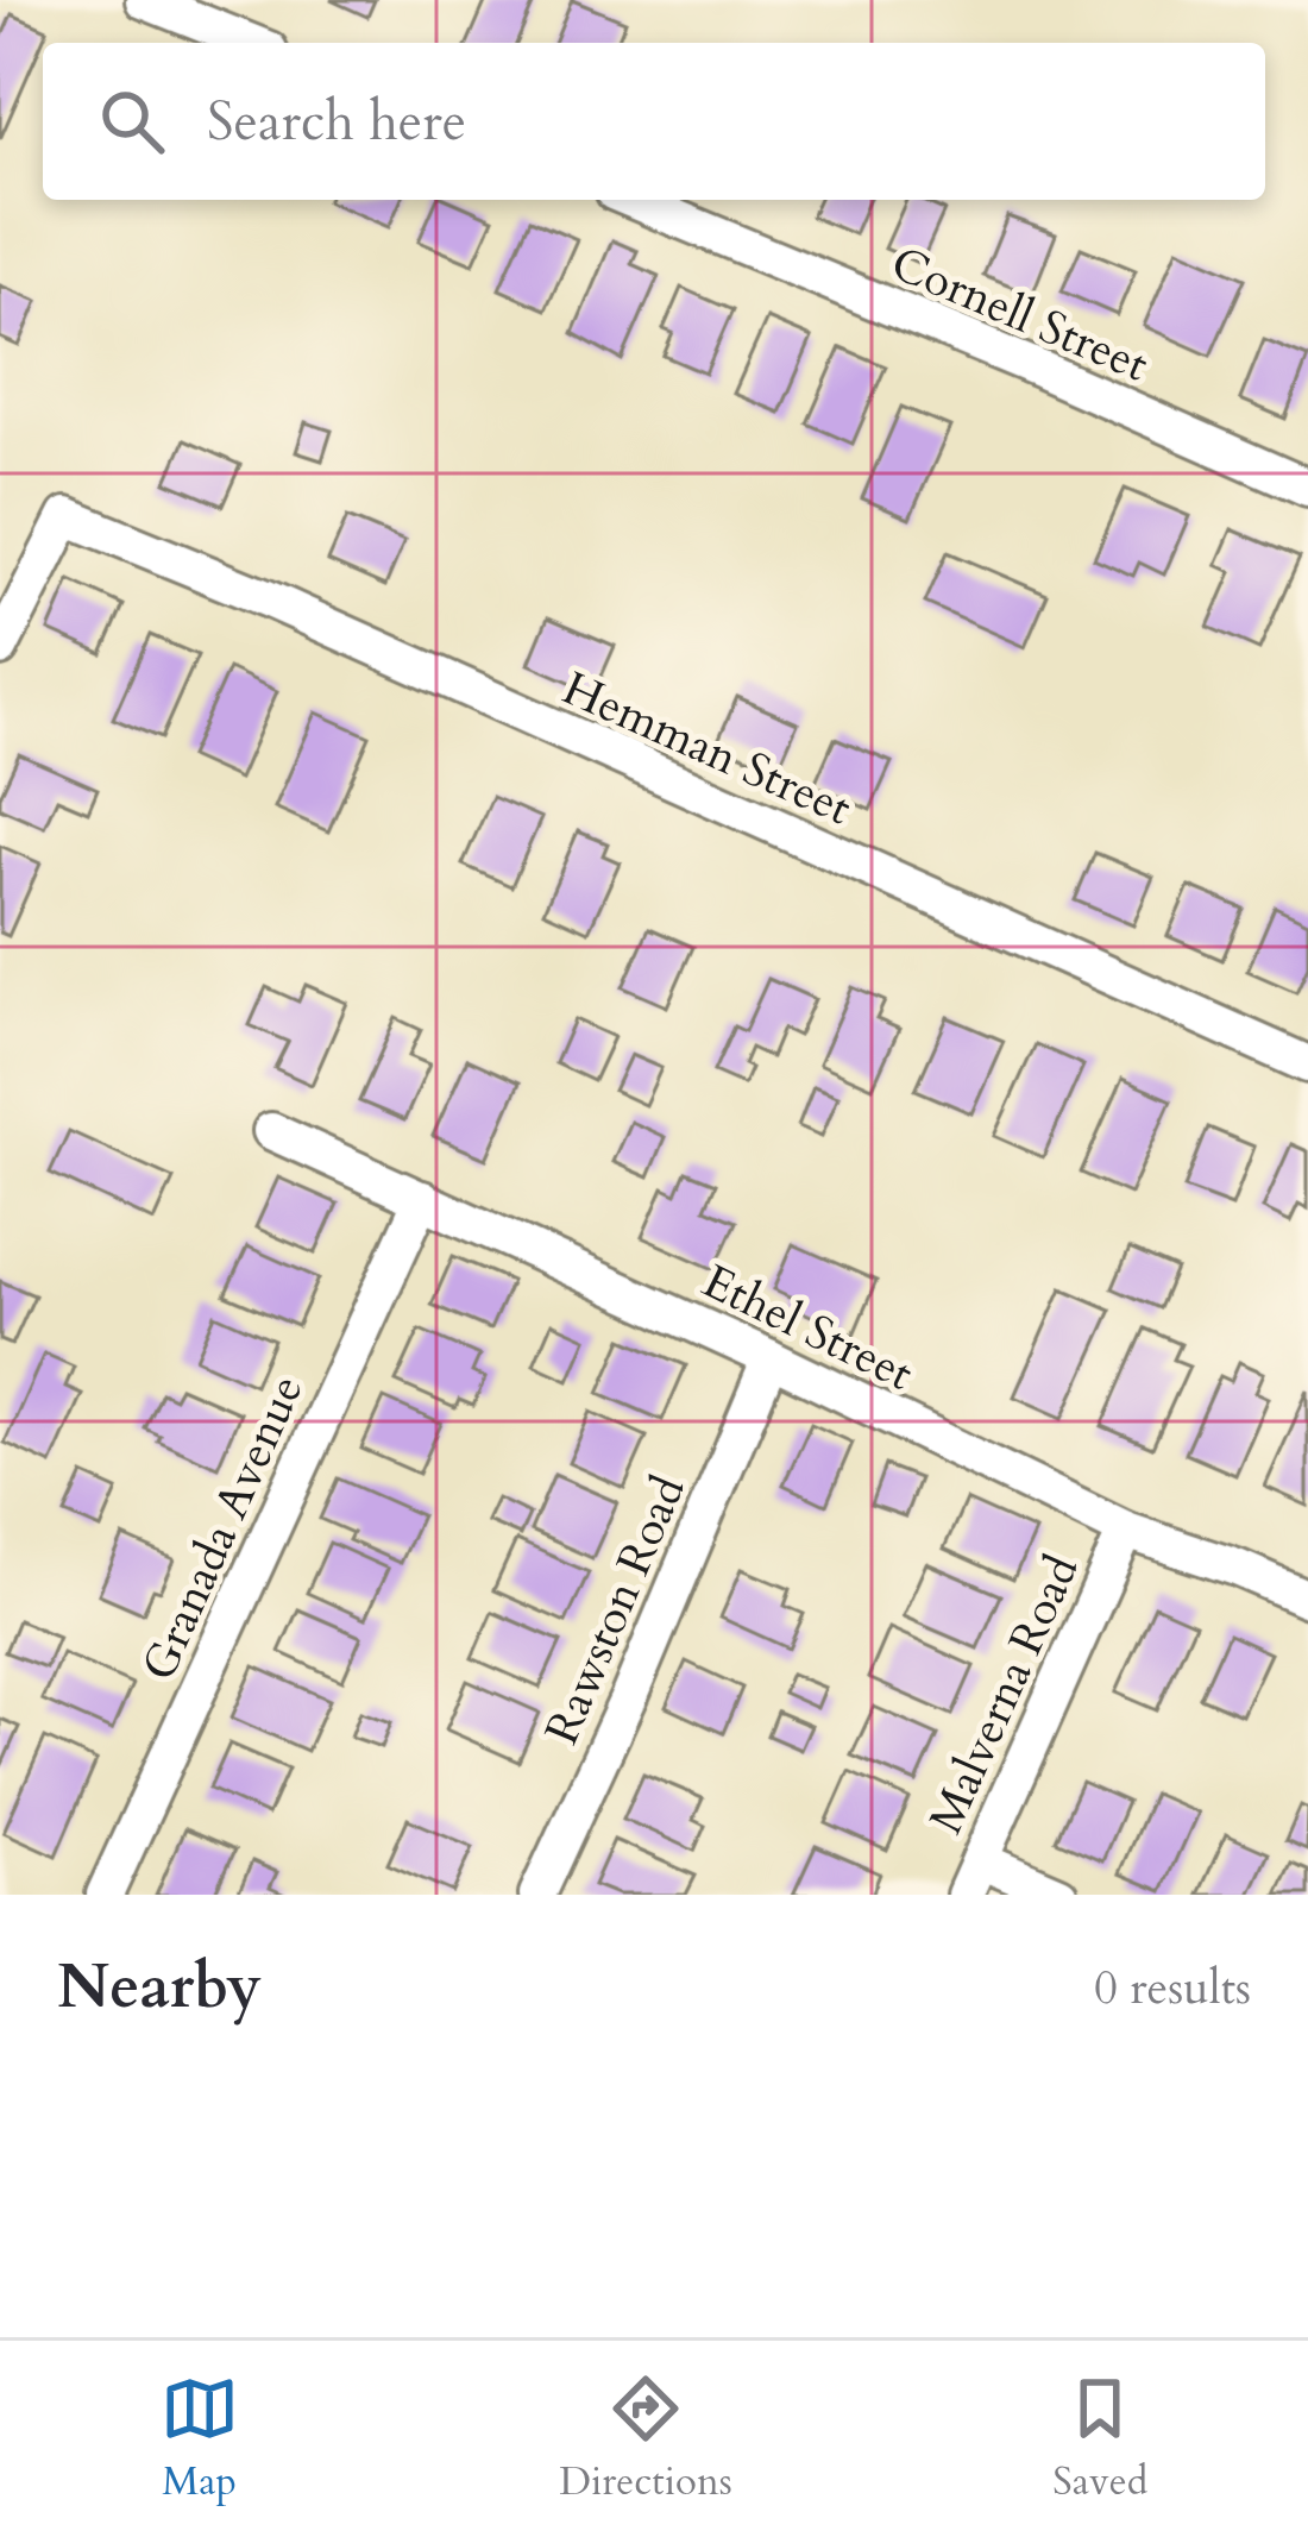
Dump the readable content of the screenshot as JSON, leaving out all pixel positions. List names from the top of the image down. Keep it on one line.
{"streets":{"street":["Cornell Street","Hemman Street","Ethel Street","Granada Avenue","Rawston Road","Malverna Road"]},"crossings":[["Ethel Street","Granada Avenue"],["Ethel Street","Rawston Road"],["Ethel Street","Malverna Road"]],"page":{"search":"Search here","heading":["Nearby","0 results"],"nav":["Map","Directions","Saved"]}}
